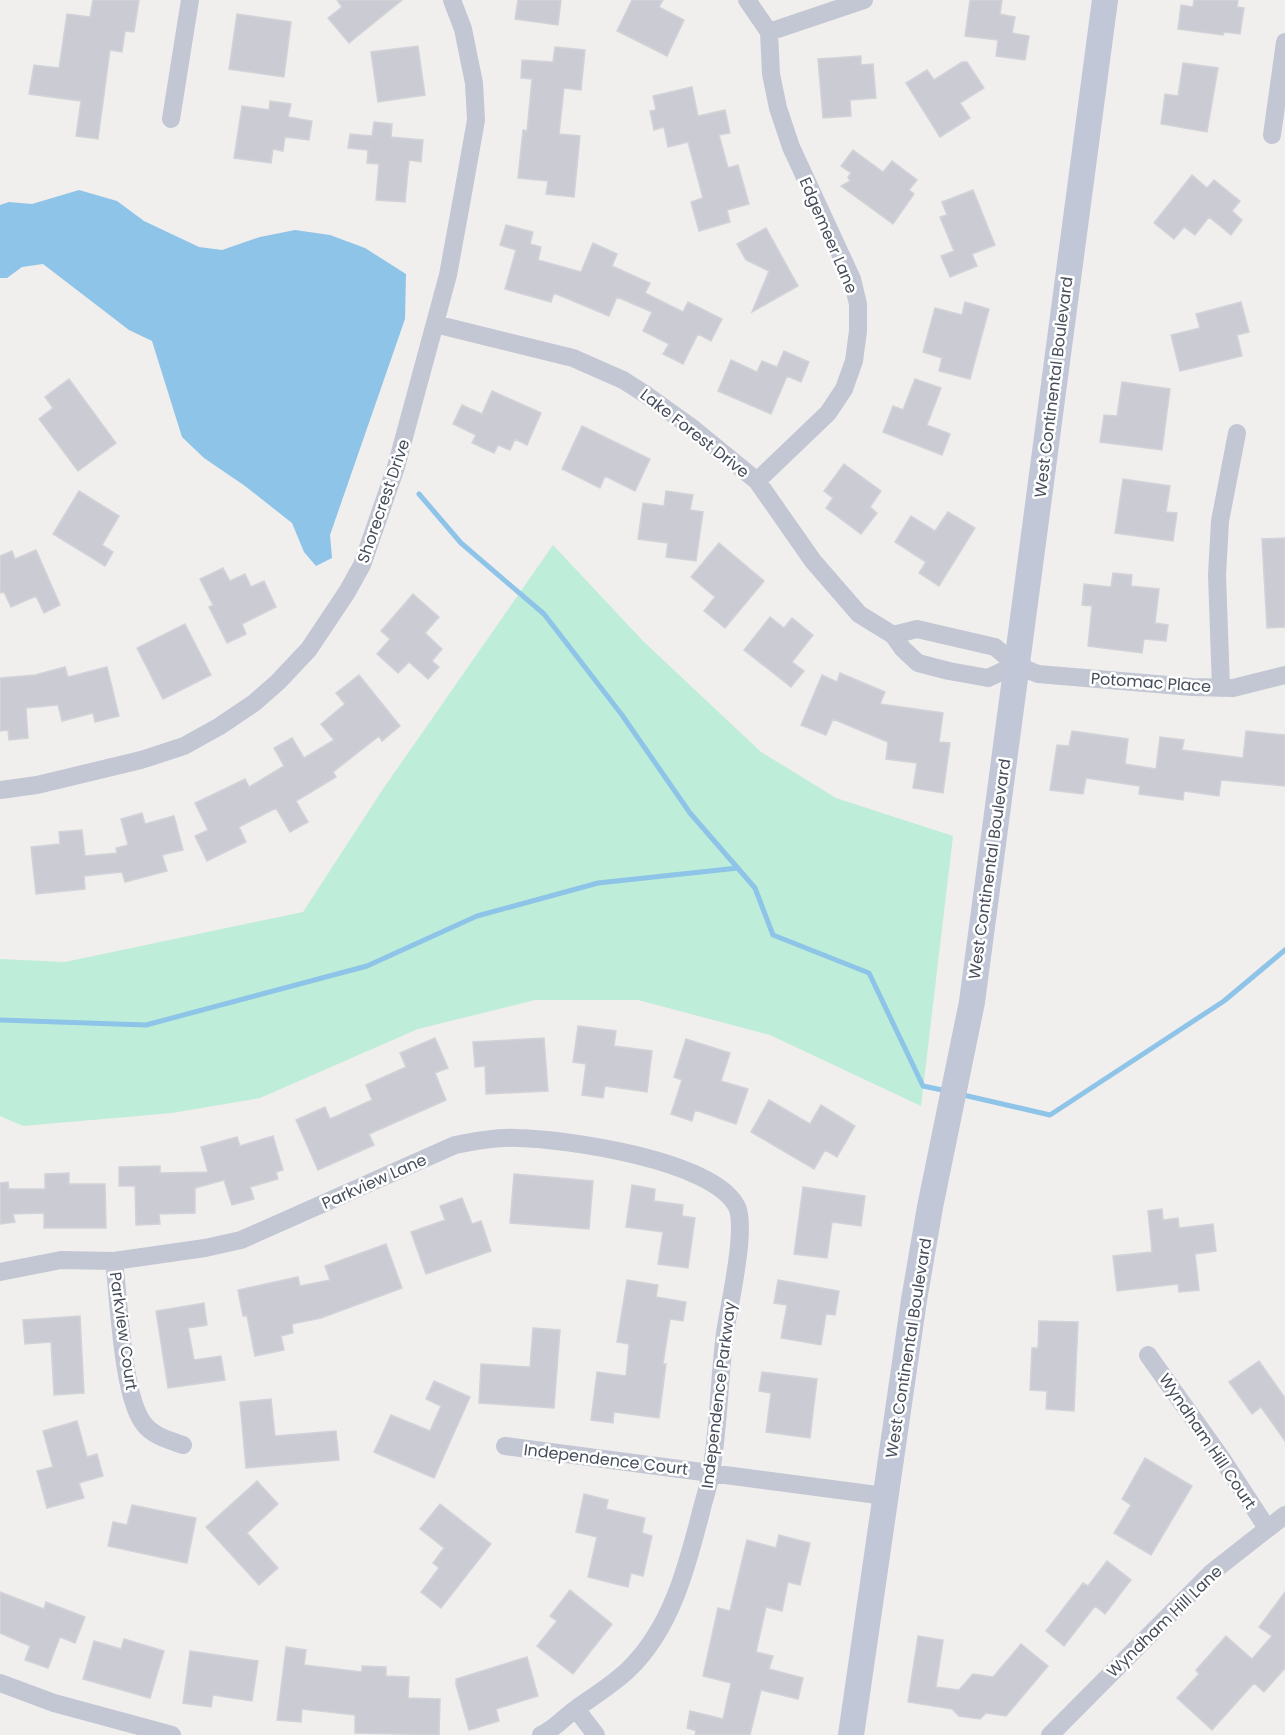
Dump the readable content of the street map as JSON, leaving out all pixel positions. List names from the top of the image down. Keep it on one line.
{"streets":{"main road":["West Continental Boulevard"],"street":["Edgemeer Lane","Lake Forest Drive","Shorecrest Drive","Potomac Place","Parkview Lane","Parkview Court","Independence Parkway","Wyndham Hill Court","Independence Court","Wyndham Hill Lane"]},"crossings":[["Edgemeer Lane","Lake Forest Drive"],["West Continental Boulevard","Lake Forest Drive"],["West Continental Boulevard","Potomac Place"],["West Continental Boulevard","Independence Court"],["Lake Forest Drive","Shorecrest Drive"],["Lake Forest Drive","Potomac Place"],["Parkview Lane","Parkview Court"],["Parkview Lane","Independence Parkway"],["Independence Parkway","Independence Court"],["Wyndham Hill Court","Wyndham Hill Lane"]]}
